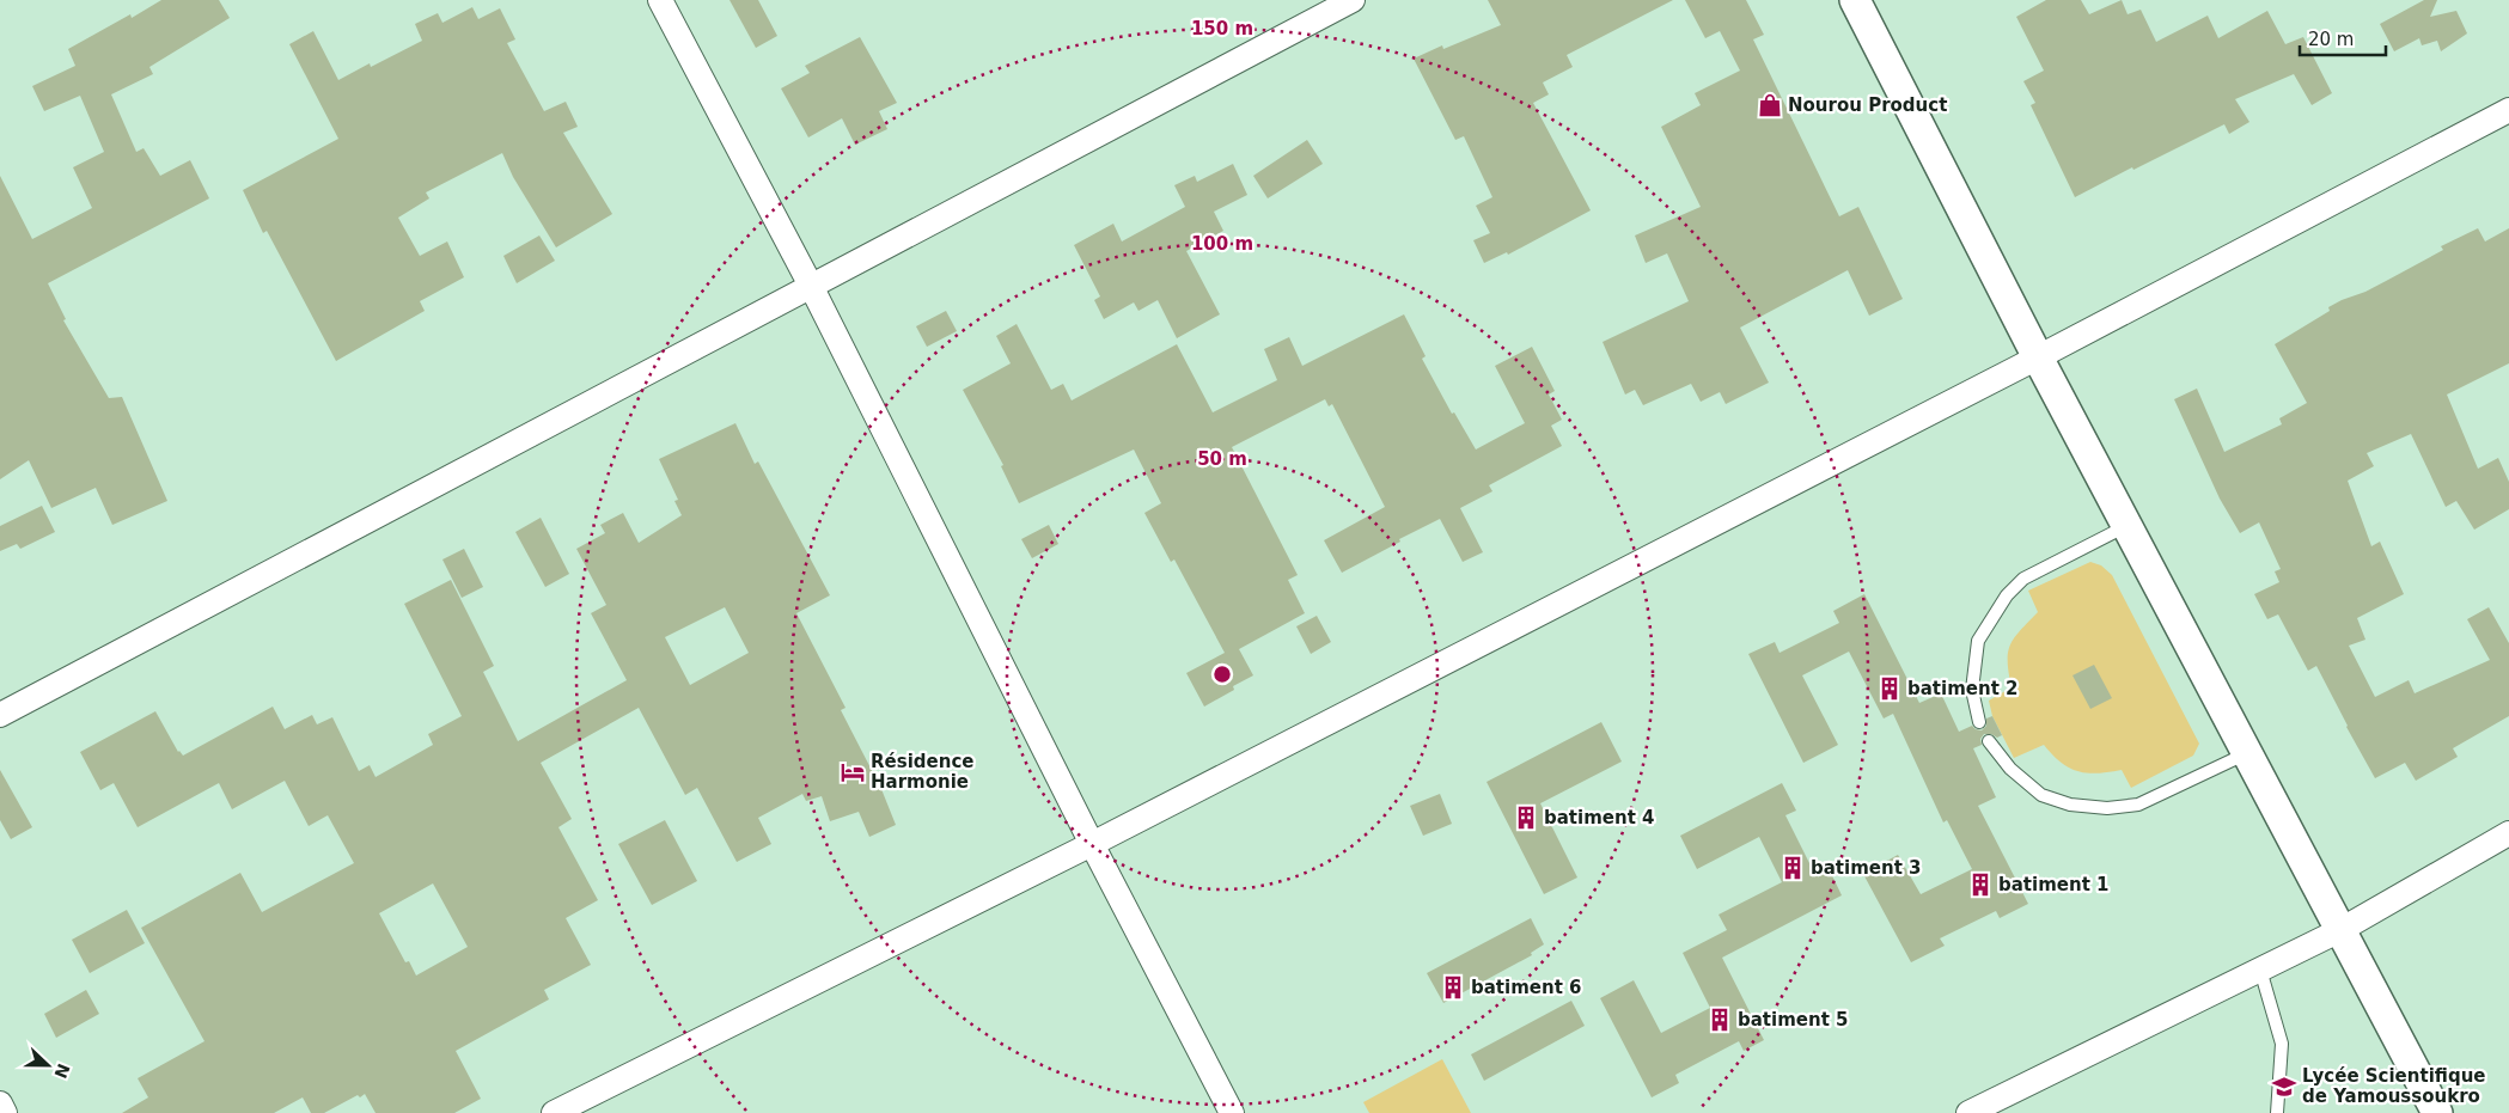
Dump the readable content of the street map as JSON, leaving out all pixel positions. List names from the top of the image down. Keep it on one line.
{"places":{"shop":["Nourou Product"],"building":["batiment 2","batiment 4","batiment 3","batiment 1","batiment 6","batiment 5"],"hotel":["Résidence Harmonie"],"school or university":["Lycée Scientifique de Yamoussoukro"]},"scale_bar":"20 m","north":"right","rings":["150 m","100 m","50 m"]}
